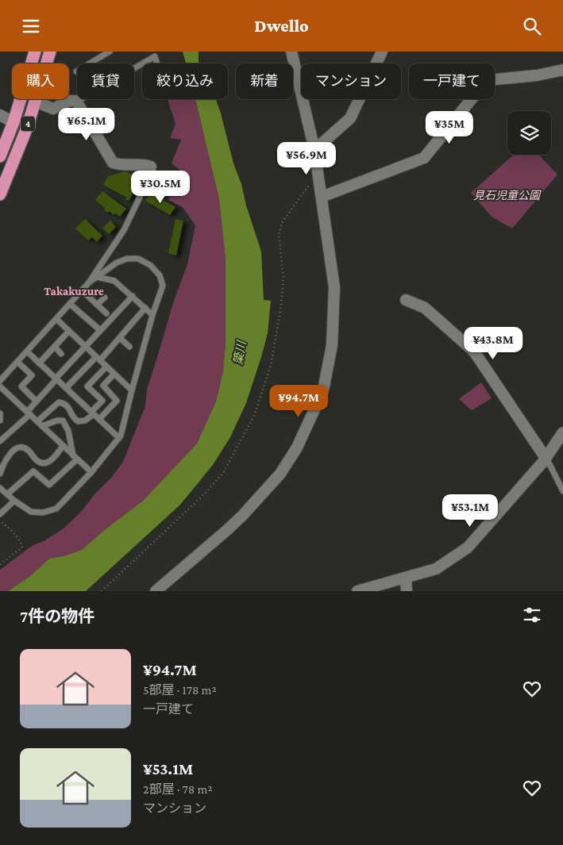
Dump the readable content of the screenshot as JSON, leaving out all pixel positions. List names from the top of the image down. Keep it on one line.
{"streets":{"highway":["4"]},"districts":["Takakuzure"],"water":["簗川"],"parks":["見石児童公園"],"page":{"header":"Dwello","chip":["購入","賃貸","絞り込み","新着","マンション","一戸建て"],"price":["¥65.1M","¥35M","¥56.9M","¥30.5M","¥43.8M","¥94.7M","¥53.1M"],"heading":"7件の物件","list":[{"name":"¥94.7M","note":"5部屋 · 178 m² · 一戸建て"},{"name":"¥53.1M","note":"2部屋 · 78 m² · マンション"}]}}
